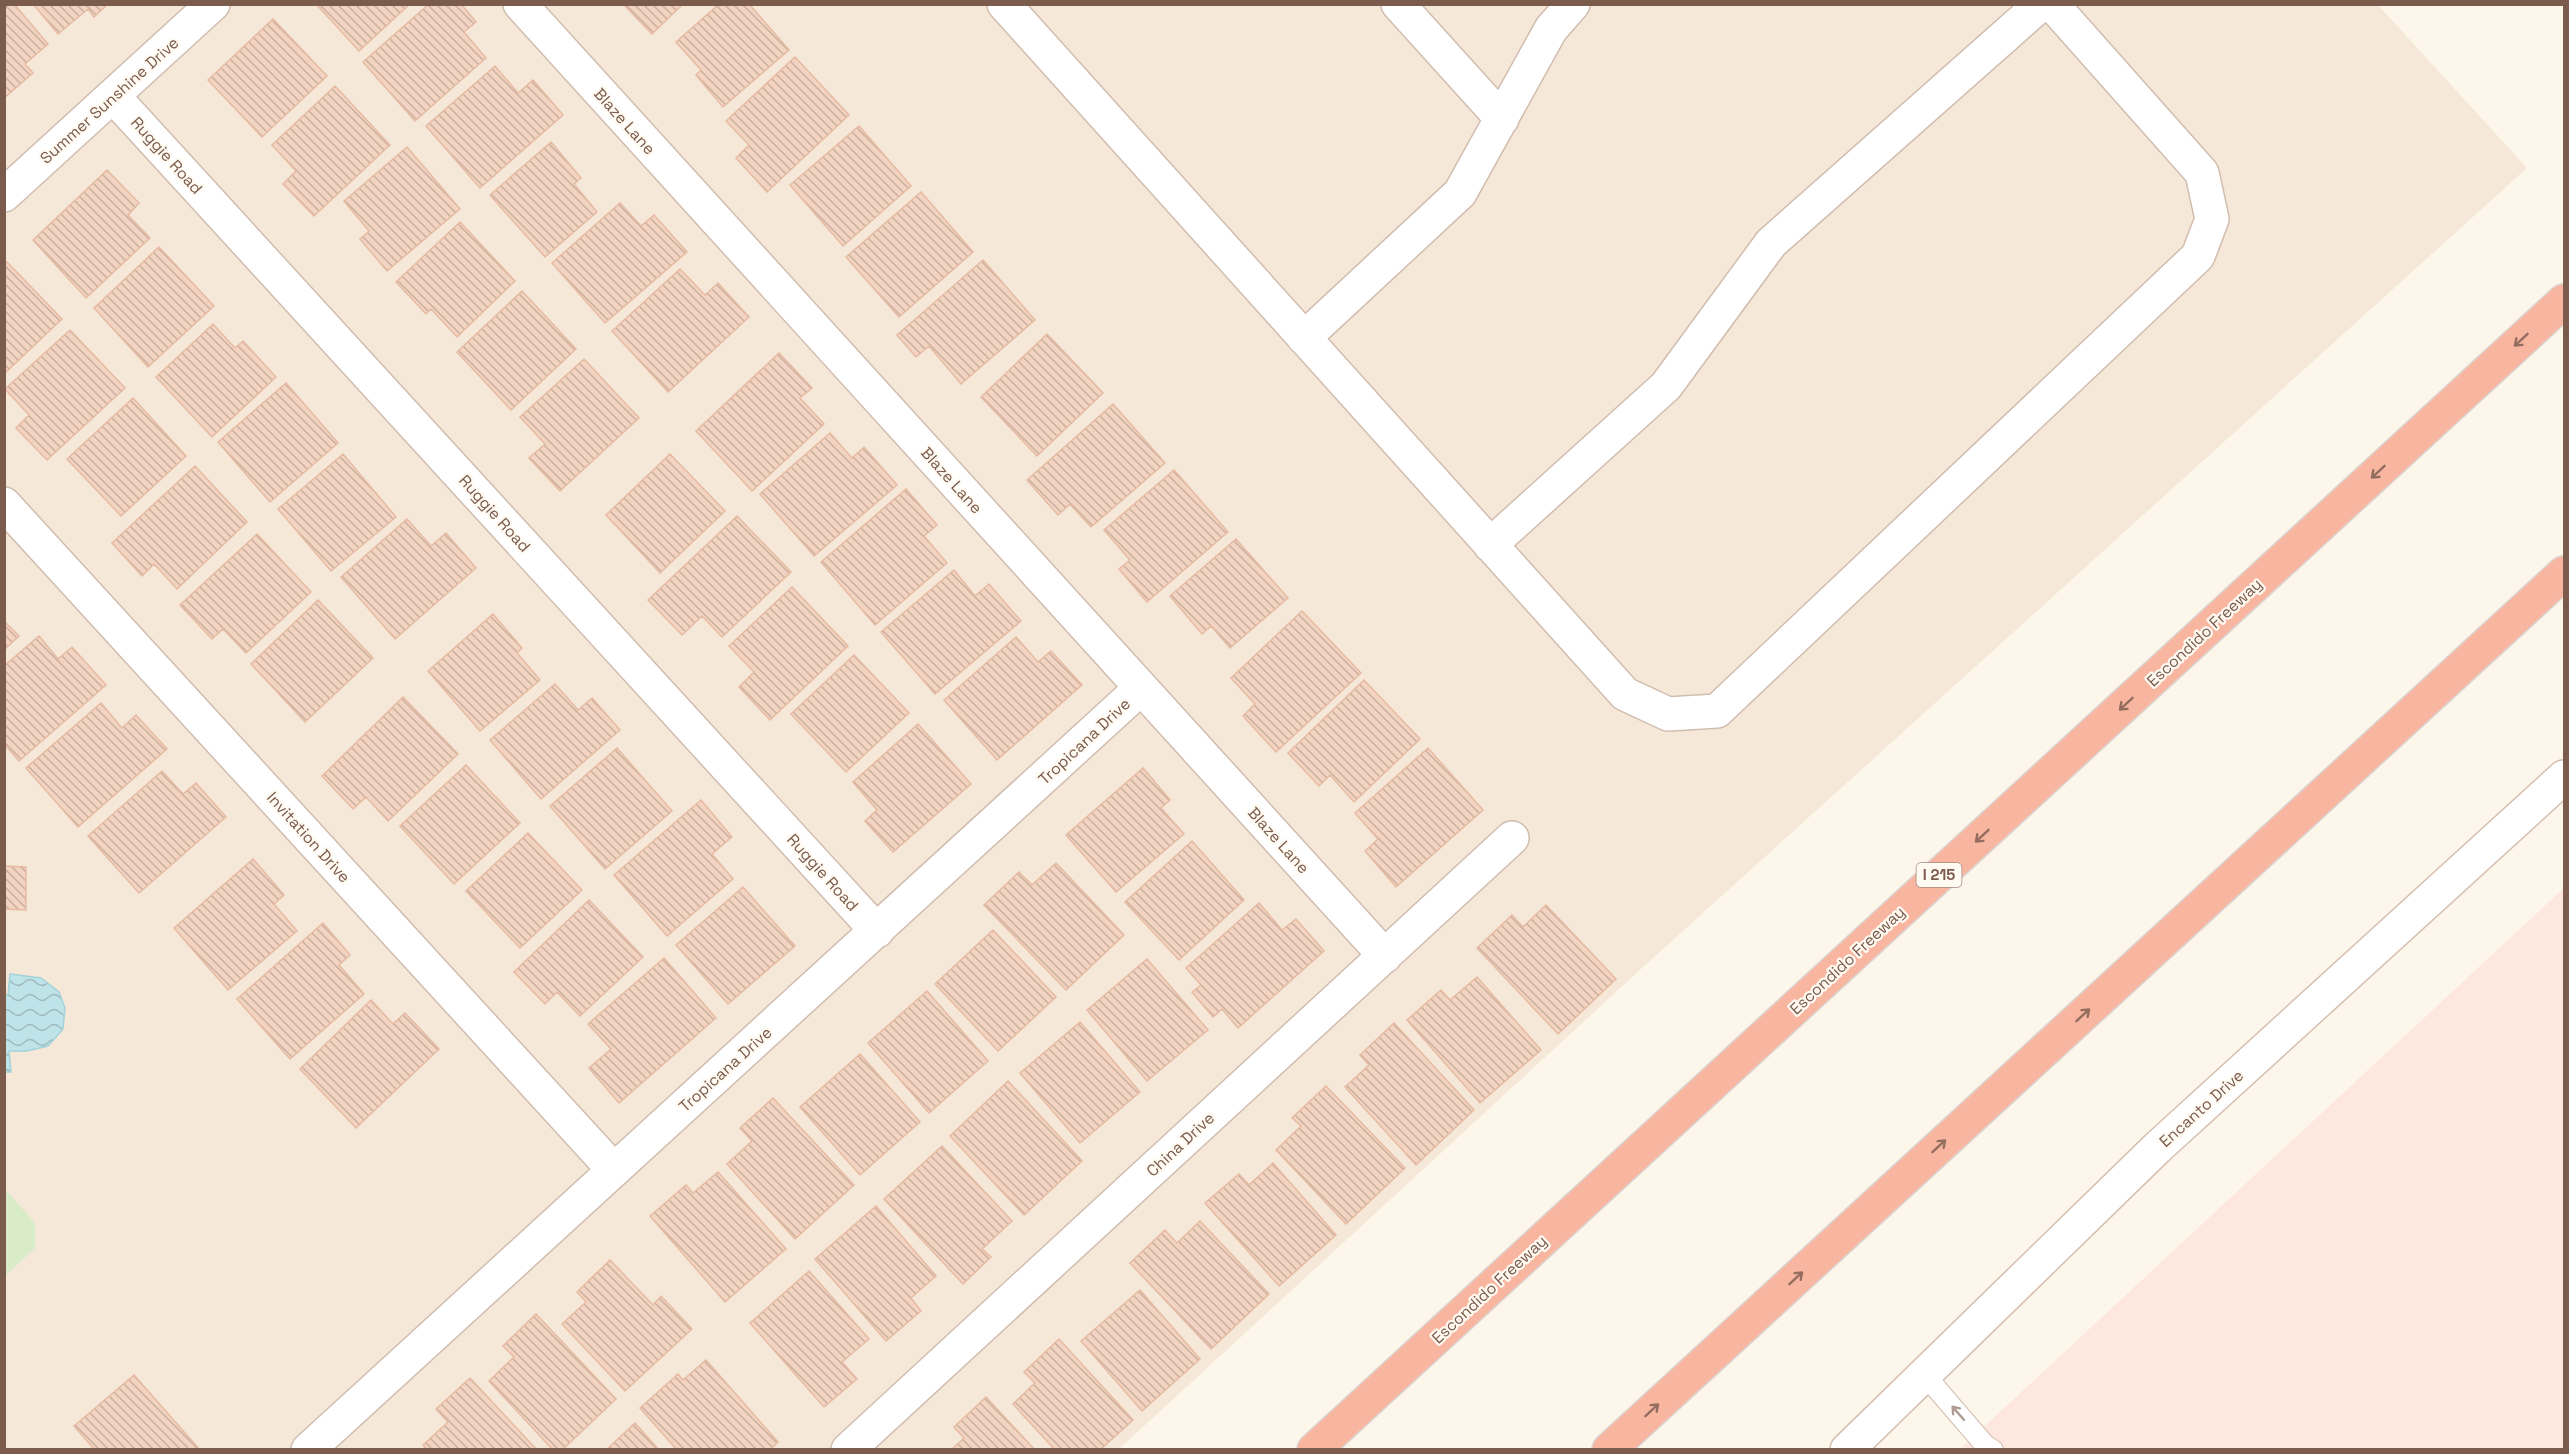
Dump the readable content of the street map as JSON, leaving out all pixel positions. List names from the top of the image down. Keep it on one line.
{"streets":{"highway":["Escondido Freeway","I 215"],"street":["Summer Sunshine Drive","Blaze Lane","Ruggie Road","Tropicana Drive","Invitation Drive","Encanto Drive","China Drive"]},"crossings":[["Summer Sunshine Drive","Ruggie Road"],["Blaze Lane","Tropicana Drive"],["Blaze Lane","China Drive"],["Ruggie Road","Tropicana Drive"],["Tropicana Drive","Invitation Drive"]]}
